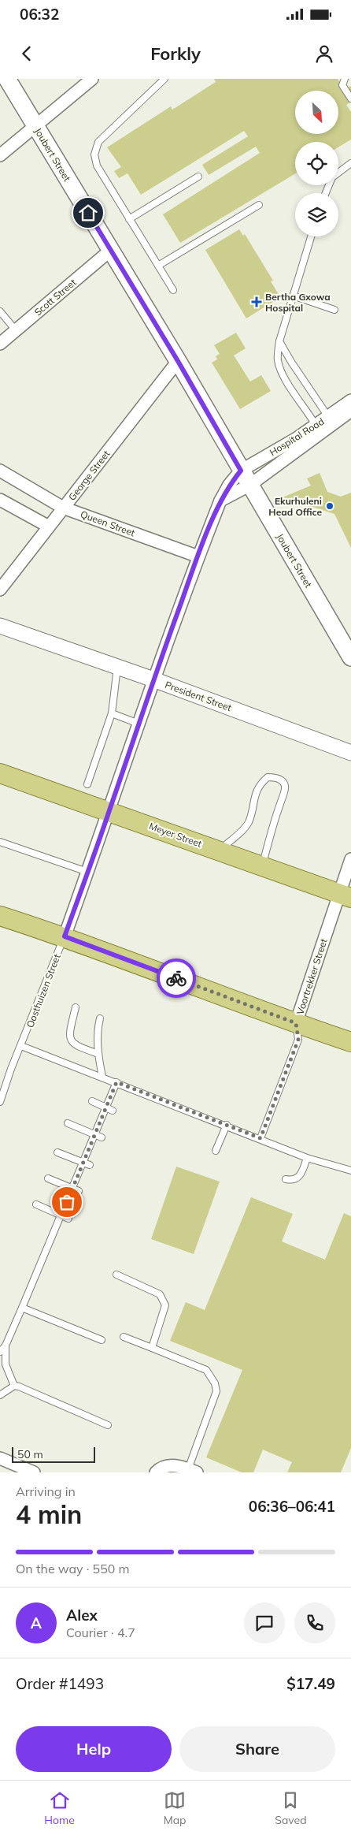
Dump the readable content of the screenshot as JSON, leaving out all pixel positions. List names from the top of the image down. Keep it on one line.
{"streets":{"main road":["Joubert Street","Meyer Street"],"street":["Scott Street","Hospital Road","George Street","Queen Street","President Street","Voortrekker Street","Oosthuizen Street"]},"crossings":[["Joubert Street","Scott Street"],["Joubert Street","Hospital Road"],["Joubert Street","George Street"],["Joubert Street","Oosthuizen Street"],["Hospital Road","Oosthuizen Street"],["George Street","Queen Street"],["Queen Street","Oosthuizen Street"],["President Street","Oosthuizen Street"],["Meyer Street","Voortrekker Street"],["Meyer Street","Oosthuizen Street"]],"places":{"health":["Bertha Gxowa Hospital"],"other":["Ekurhuleni Head Office"]},"scale_bar":"50 m","north":"bottom right","page":{"status":"06:32","header":"Forkly","scale":"50 m","heading":["4 min","Arriving in","06:36–06:41"],"panel":["Alex","Courier · 4.7","Order #1493","$17.49"],"bar":"On the way · 550 m","round":"A","buttons":["Help","Share"],"tabs":["Home","Map","Saved"]}}
